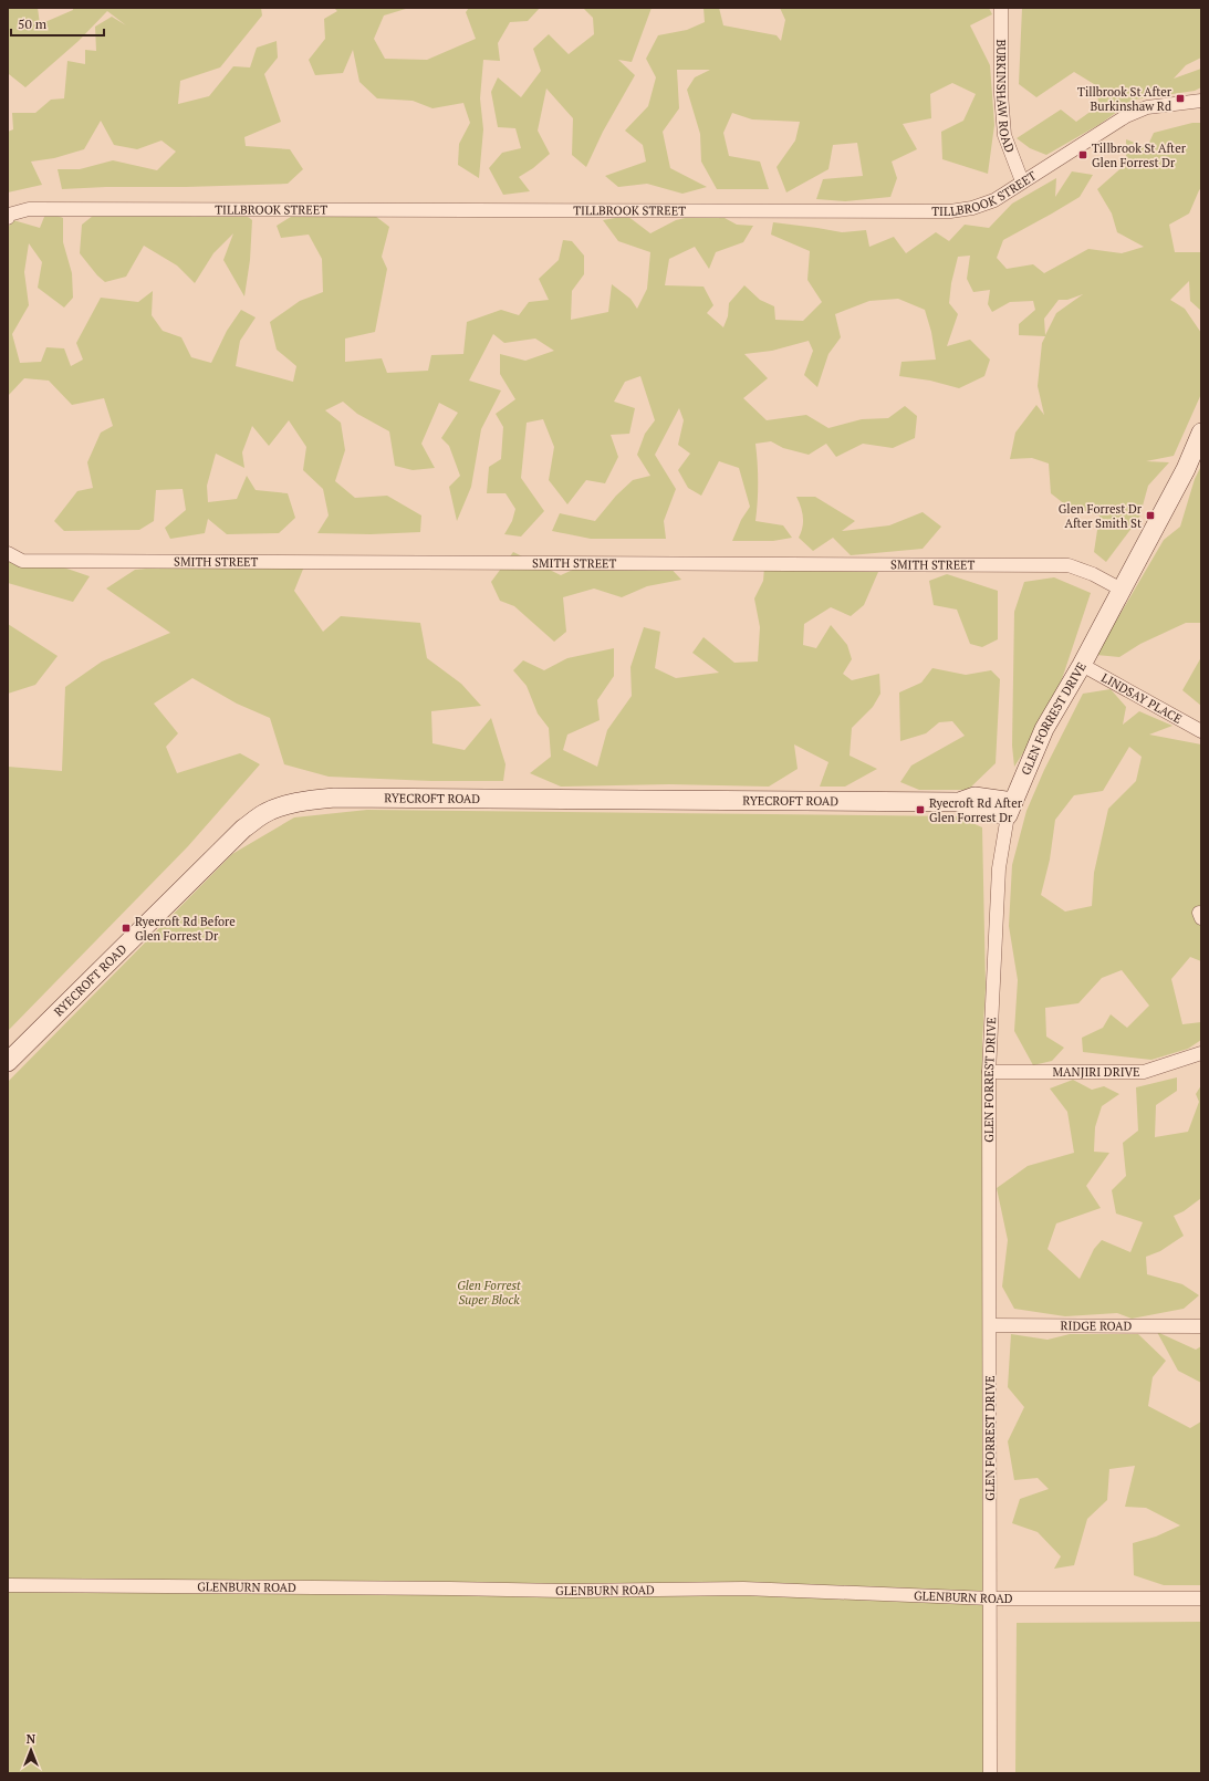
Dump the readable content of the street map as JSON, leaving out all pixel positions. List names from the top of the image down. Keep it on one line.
{"streets":{"street":["BURKINSHAW ROAD","TILLBROOK STREET","SMITH STREET","LINDSAY PLACE","GLEN FORREST DRIVE","RYECROFT ROAD","MANJIRI DRIVE","RIDGE ROAD","GLENBURN ROAD"]},"crossings":[["BURKINSHAW ROAD","TILLBROOK STREET"],["SMITH STREET","GLEN FORREST DRIVE"],["LINDSAY PLACE","GLEN FORREST DRIVE"],["GLEN FORREST DRIVE","RYECROFT ROAD"],["GLEN FORREST DRIVE","MANJIRI DRIVE"],["GLEN FORREST DRIVE","RIDGE ROAD"],["GLEN FORREST DRIVE","GLENBURN ROAD"]],"parks":["Glen Forrest Super Block"],"places":{"transit":["Tillbrook St After Burkinshaw Rd","Tillbrook St After Glen Forrest Dr","Glen Forrest Dr After Smith St","Ryecroft Rd After Glen Forrest Dr","Ryecroft Rd Before Glen Forrest Dr"]},"scale_bar":"50 m","north":"top"}
